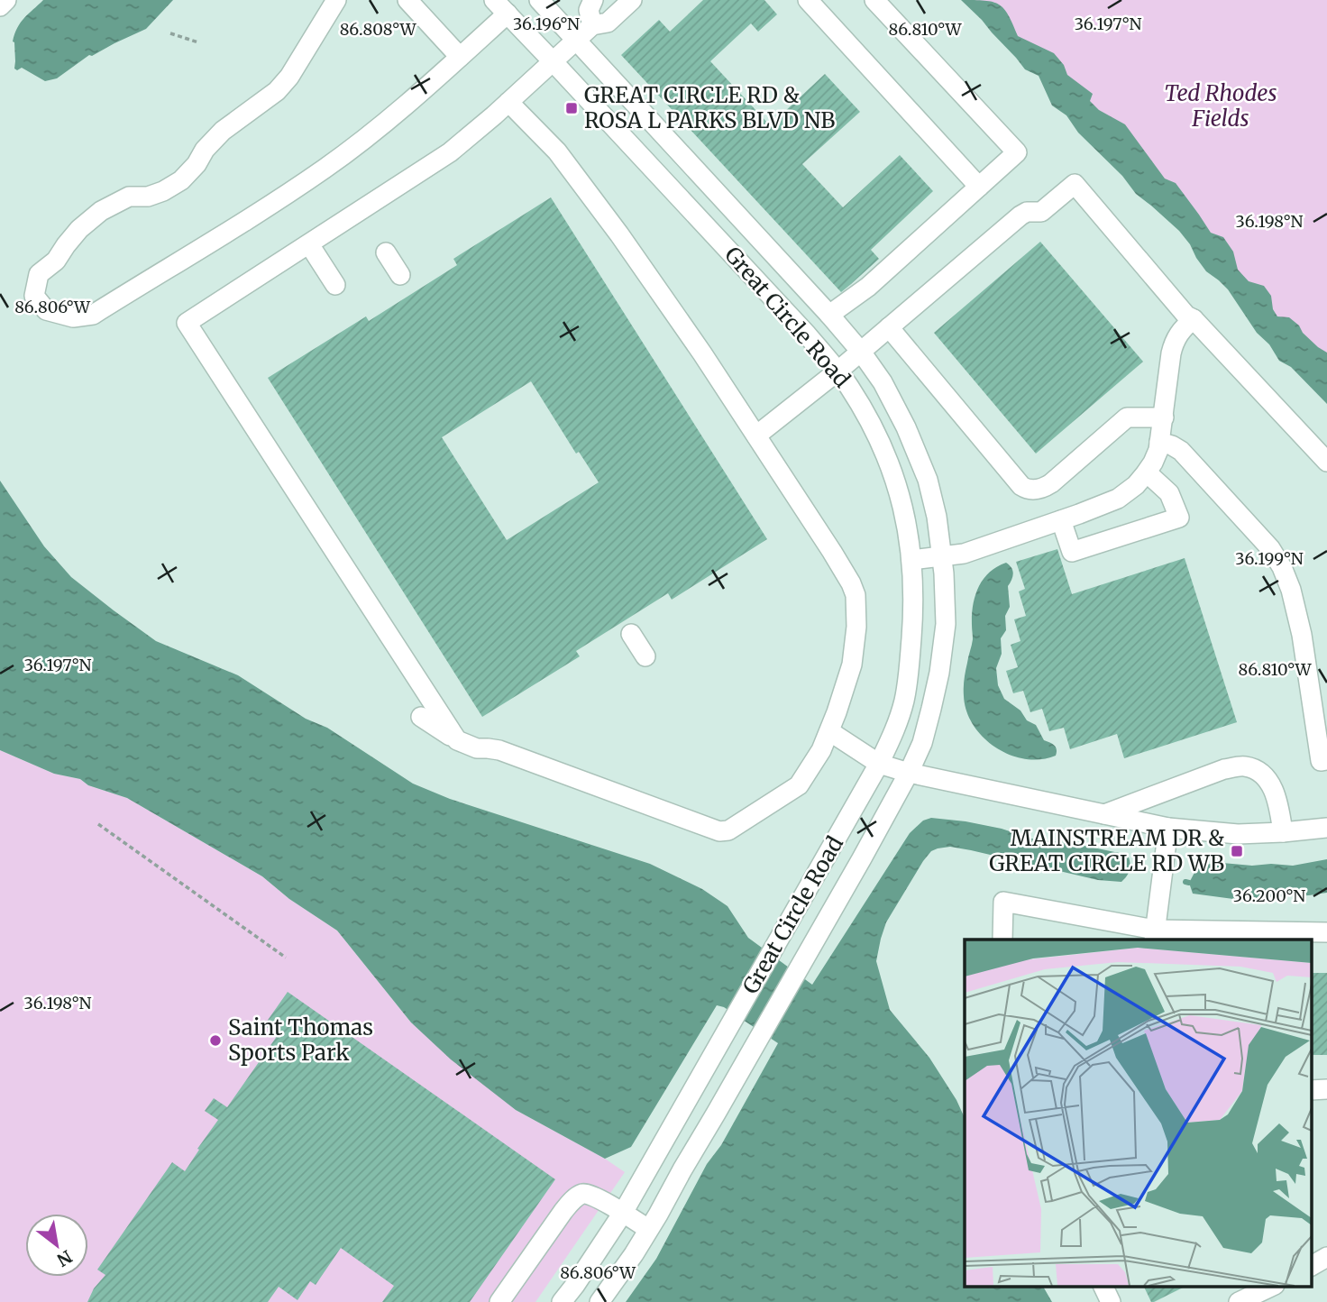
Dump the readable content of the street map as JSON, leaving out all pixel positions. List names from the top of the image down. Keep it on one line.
{"streets":{"street":["Great Circle Road"]},"parks":["Ted Rhodes Fields"],"places":{"transit":["GREAT CIRCLE RD & ROSA L PARKS BLVD NB","MAINSTREAM DR & GREAT CIRCLE RD WB"],"other":["Saint Thomas Sports Park"]},"north":"bottom right","coordinates":["36.196°N","36.197°N","86.808°W","86.810°W","36.198°N","86.806°W","36.199°N","36.200°N"]}
